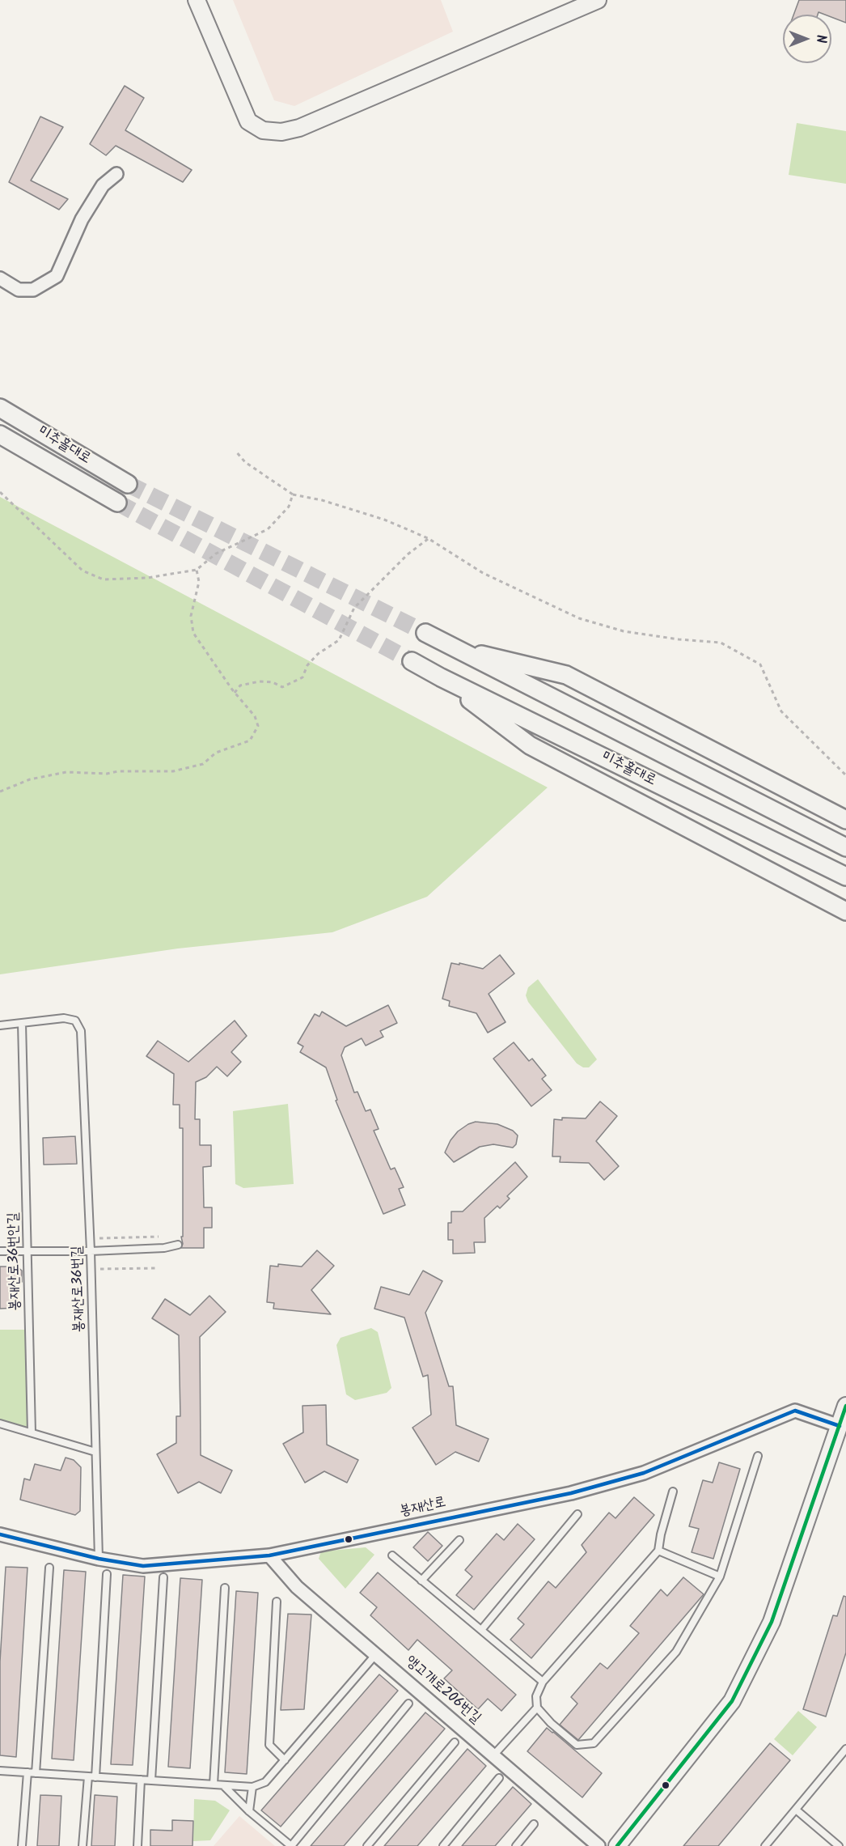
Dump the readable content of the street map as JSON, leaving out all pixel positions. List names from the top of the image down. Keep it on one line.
{"streets":{"main road":["미추홀대로"],"street":["봉재산로","앵고개로206번길"],"lane":["봉재산로36번안길","봉재산로36번길"]},"crossings":[["봉재산로36번안길","봉재산로36번길"],["봉재산로36번길","봉재산로"],["봉재산로","앵고개로206번길"]],"north":"right"}
